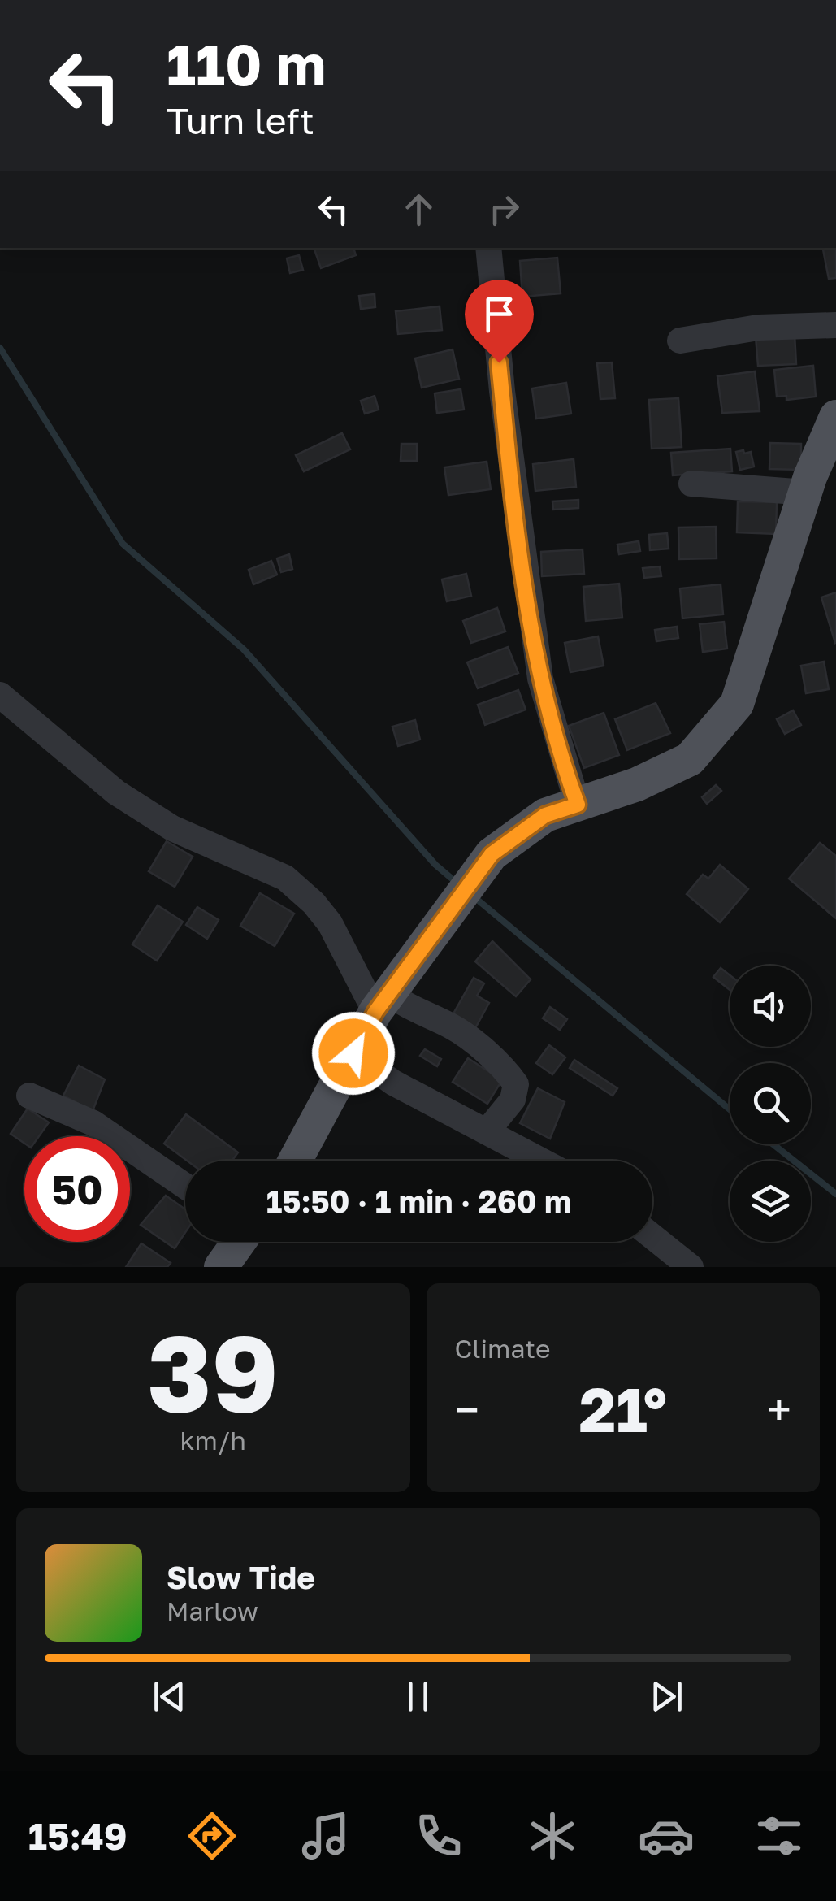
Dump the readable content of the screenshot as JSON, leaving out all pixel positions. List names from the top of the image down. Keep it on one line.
{"page":{"turn":["110 m","Turn left"],"limit":"50","trip":"15:50 · 1 min · 260 m","tile":[["39","km/h"],"Climate"],"heat":["−","21°","+"],"song":["Slow Tide","Marlow"],"tabs":"15:49"}}
